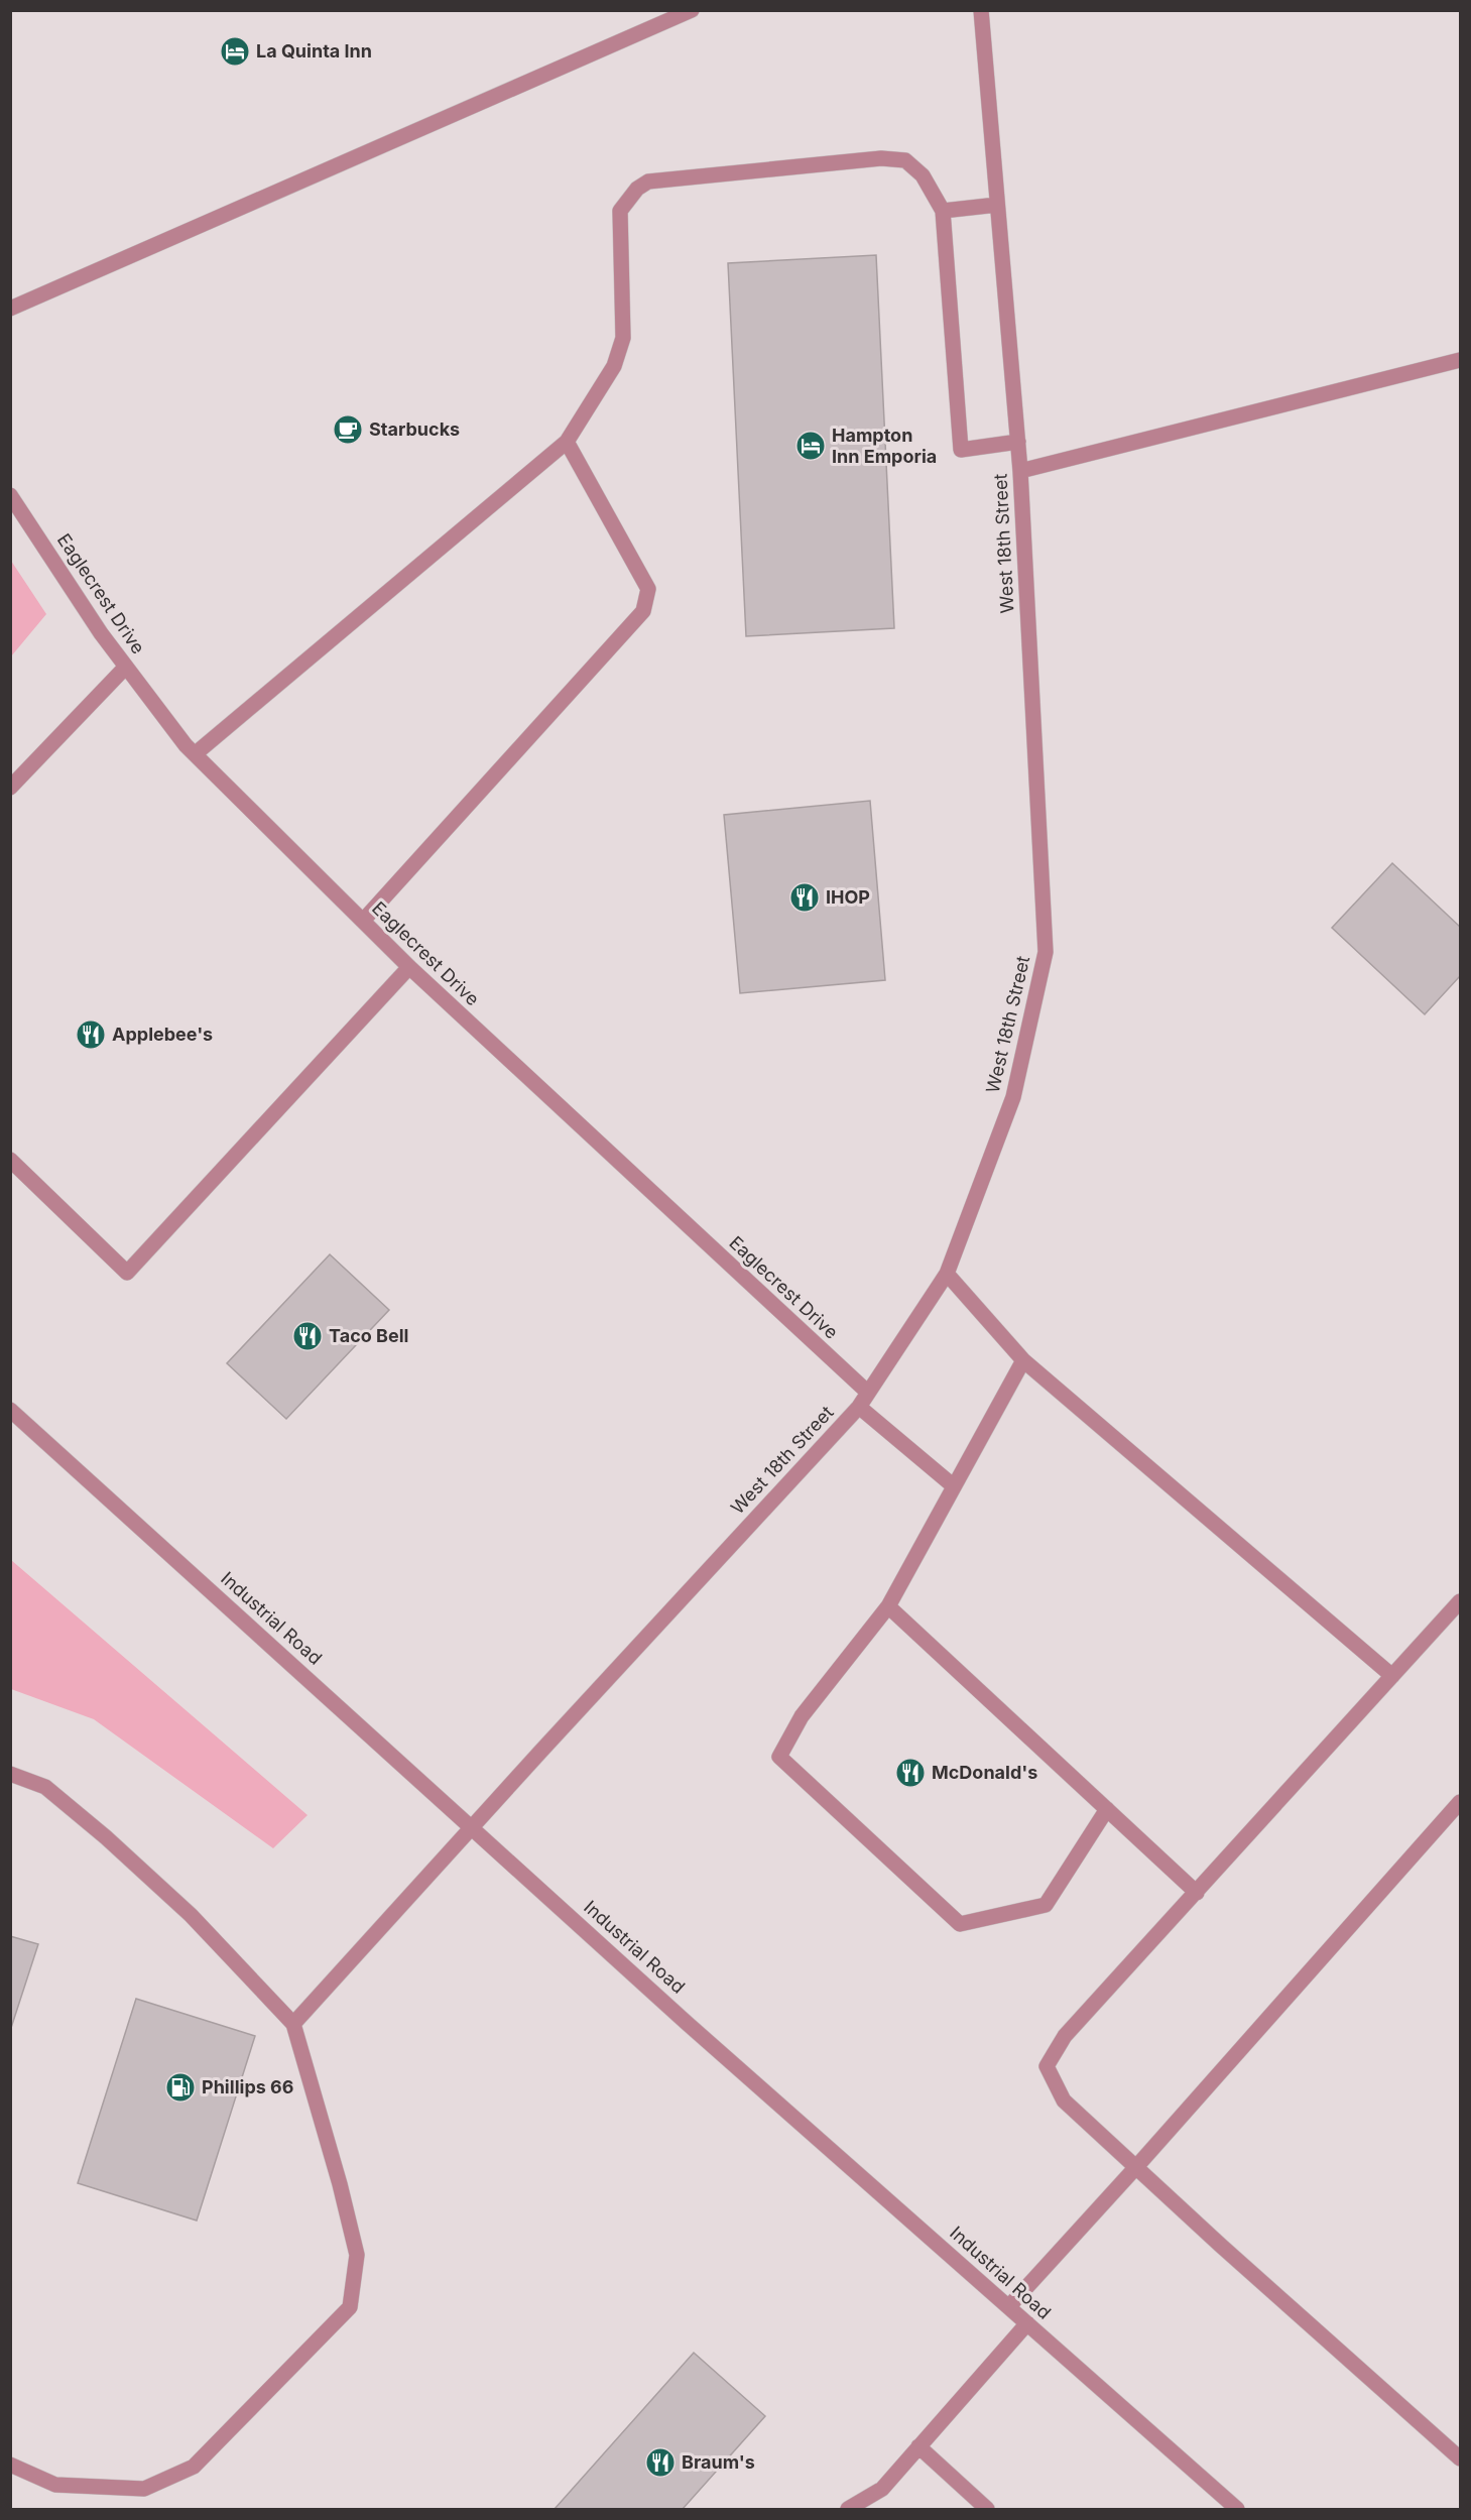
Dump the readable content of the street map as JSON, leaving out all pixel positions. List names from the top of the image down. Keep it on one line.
{"streets":{"street":["West 18th Street","Eaglecrest Drive","Industrial Road"]},"crossings":[["West 18th Street","Eaglecrest Drive"],["West 18th Street","Industrial Road"]],"places":{"hotel":["La Quinta Inn","Hampton Inn Emporia"],"cafe":["Starbucks"],"restaurant":["IHOP","Applebee's","Taco Bell","McDonald's","Braum's"],"fuel station":["Phillips 66"]}}
